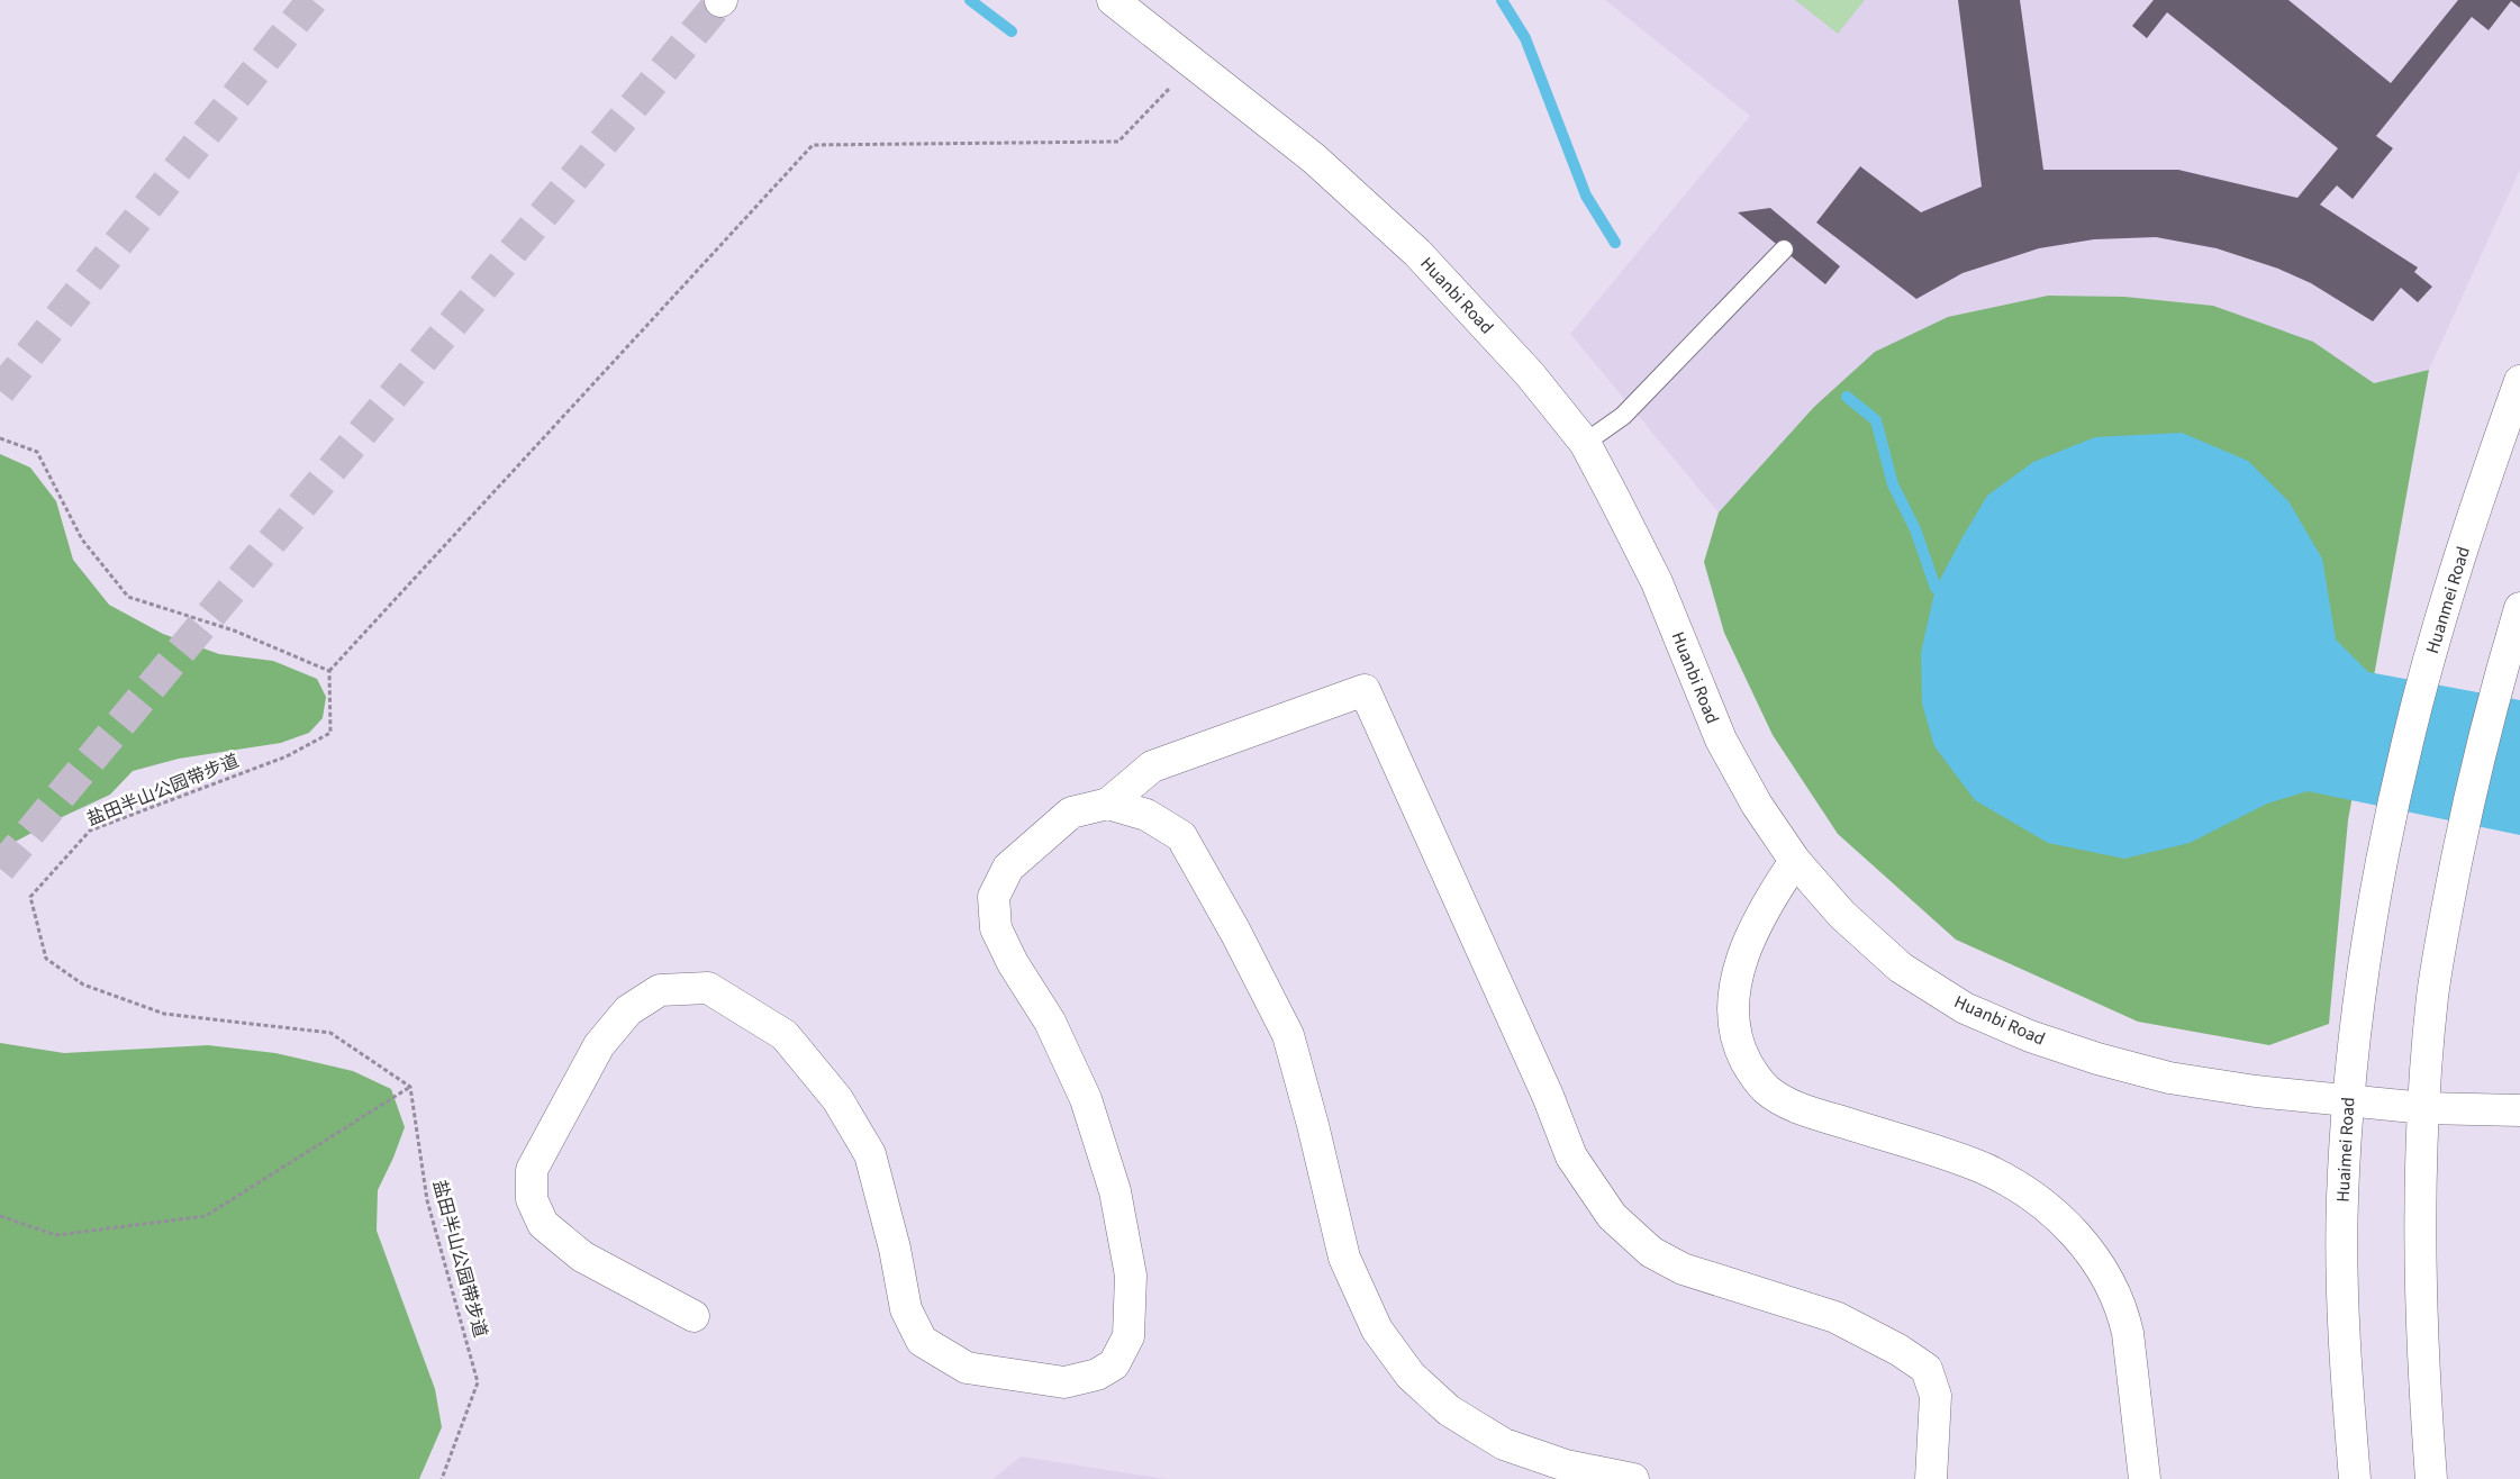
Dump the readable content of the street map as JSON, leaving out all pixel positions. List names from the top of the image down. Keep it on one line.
{"streets":{"street":["Huanbi Road","Huanmei Road","Huaimei Road"],"path":["盐田半山公园带步道"]},"crossings":[["Huanbi Road","Huaimei Road"],["Huanmei Road","Huaimei Road"]]}
